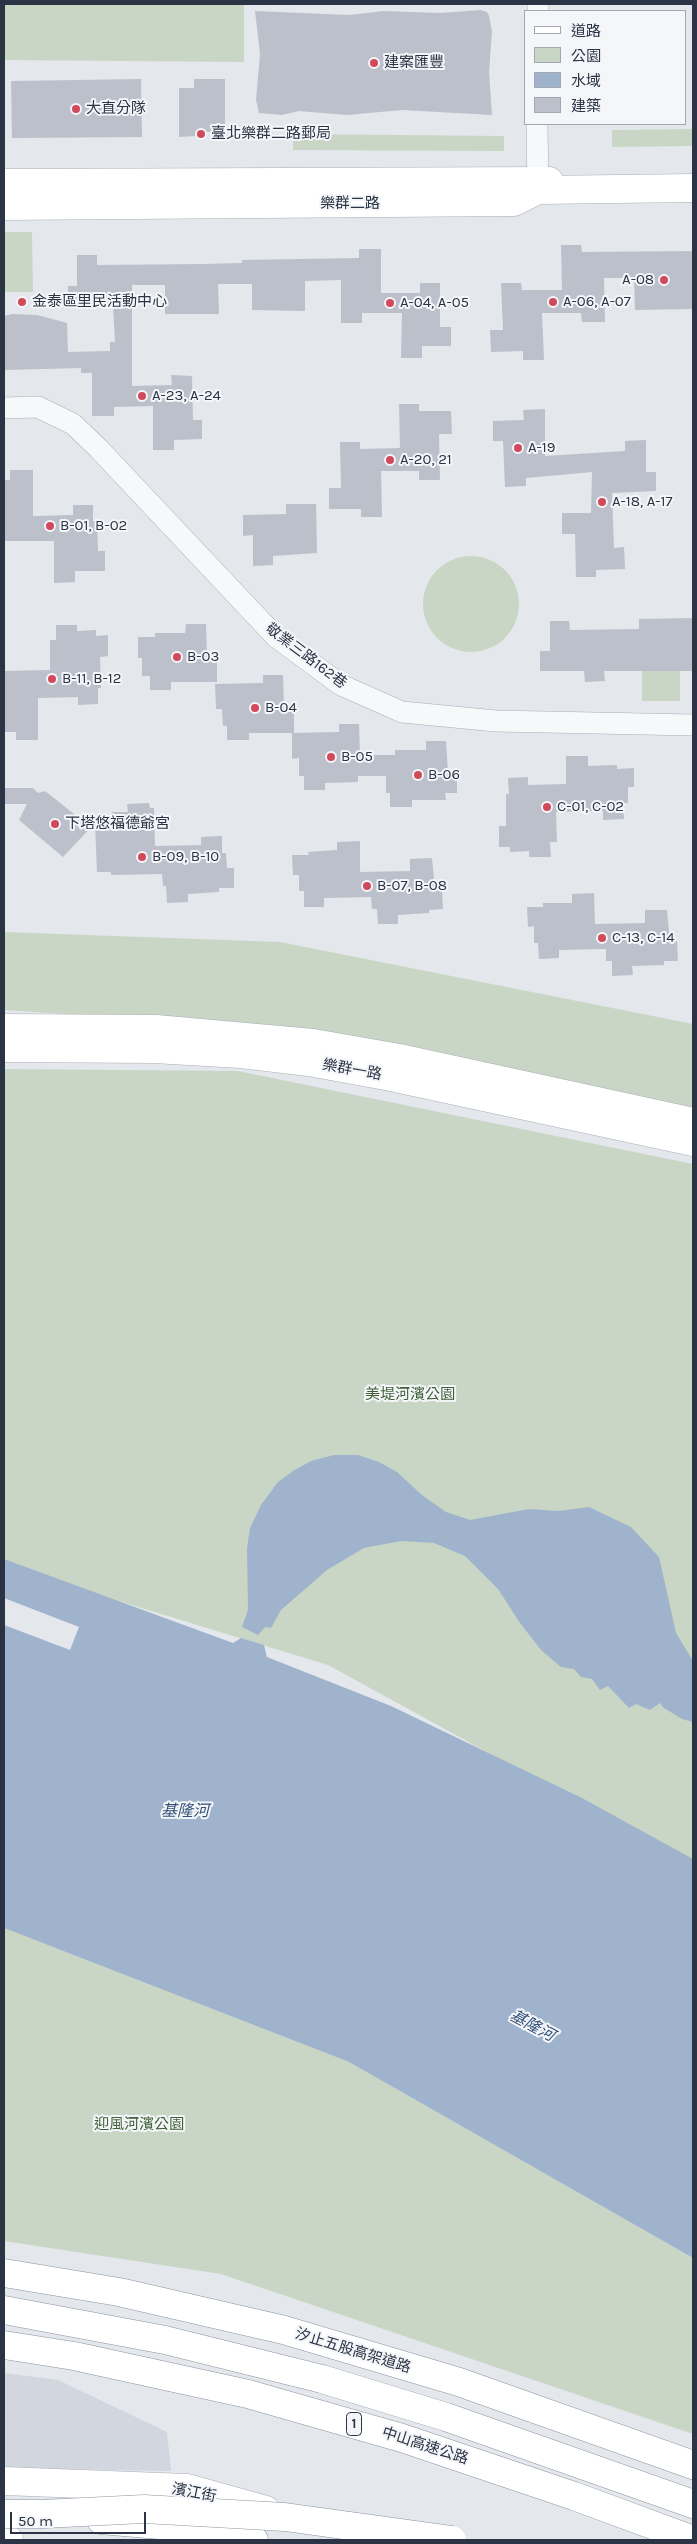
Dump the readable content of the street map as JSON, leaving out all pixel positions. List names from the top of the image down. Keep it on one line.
{"streets":{"main road":["樂群二路","樂群一路","汐止五股高架道路","1","中山高速公路","濱江街"],"street":["敬業三路162巷"]},"water":["基隆河"],"parks":["美堤河濱公園","迎風河濱公園"],"places":["建案匯豐","大直分隊","臺北樂群二路郵局","A-08","金泰區里民活動中心","A-06, A-07","A-04, A-05","A-23, A-24","A-19","A-20, 21","A-18, A-17","B-01, B-02","B-03","B-11, B-12","B-04","B-05","B-06","C-01, C-02","下塔悠福德爺宮","B-09, B-10","B-07, B-08","C-13, C-14"],"legend":["道路","公園","水域","建築"],"scale_bar":"50 m"}
